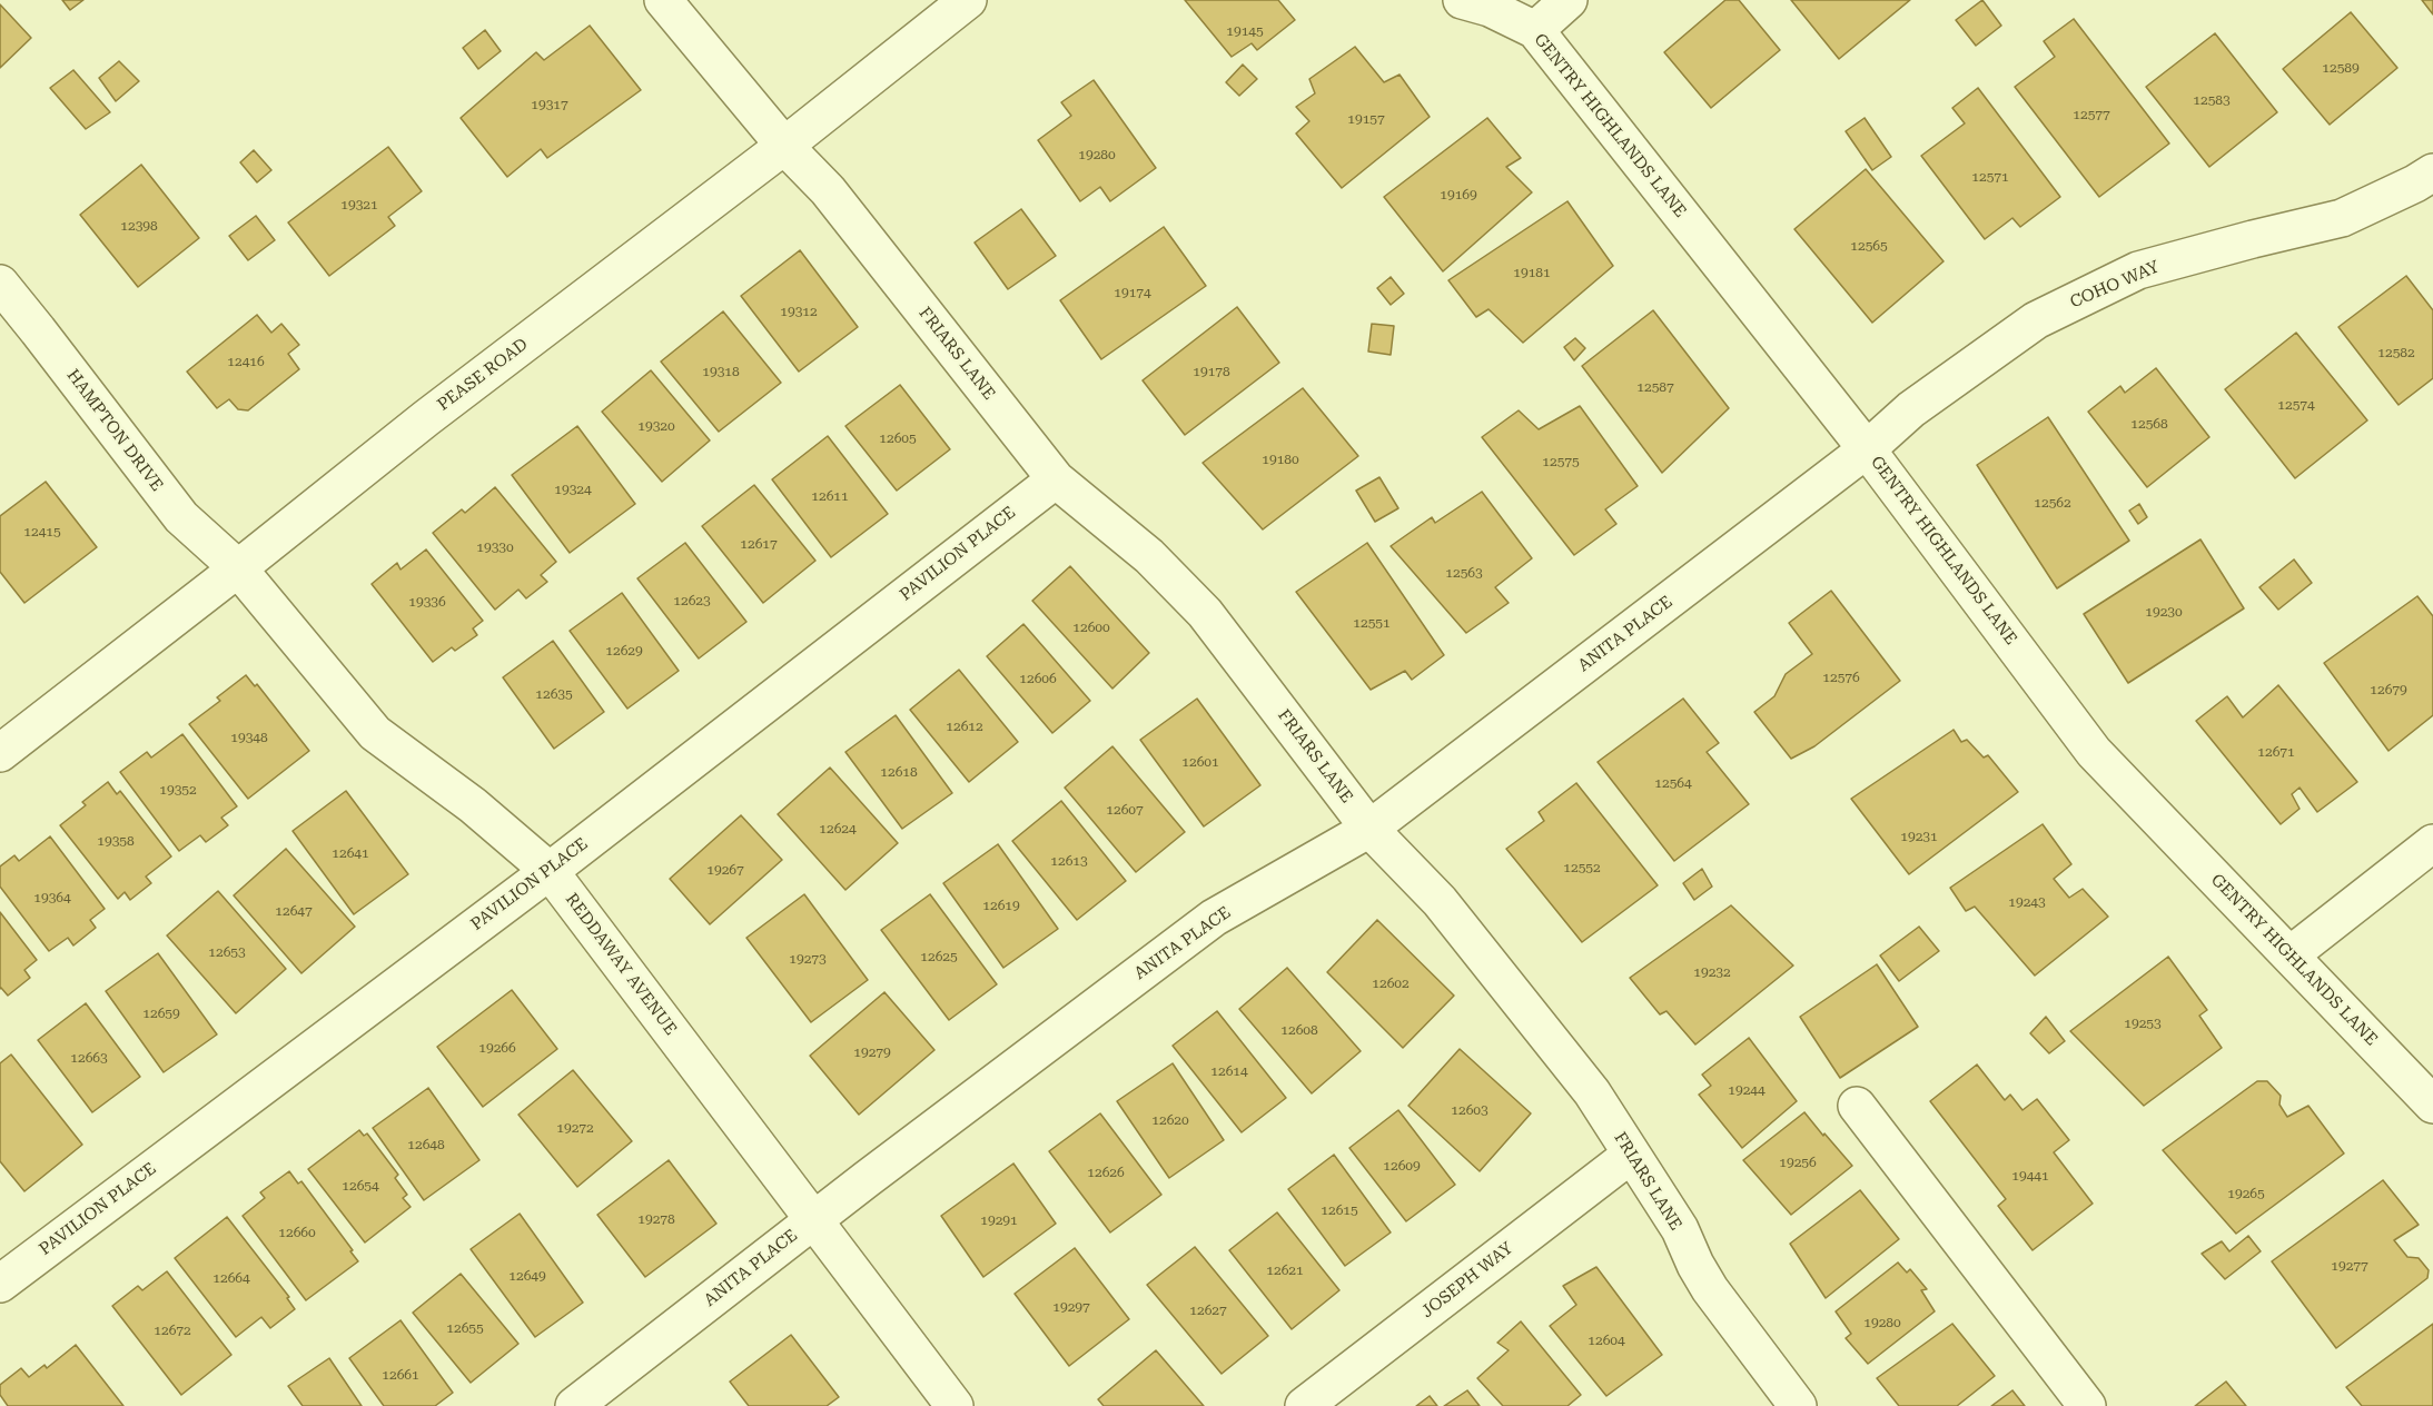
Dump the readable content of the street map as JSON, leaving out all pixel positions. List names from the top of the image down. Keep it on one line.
{"streets":{"street":["GENTRY HIGHLANDS LANE","COHO WAY","FRIARS LANE","PEASE ROAD","HAMPTON DRIVE","PAVILION PLACE","ANITA PLACE","REDDAWAY AVENUE","JOSEPH WAY"]},"crossings":[["GENTRY HIGHLANDS LANE","COHO WAY"],["GENTRY HIGHLANDS LANE","ANITA PLACE"],["COHO WAY","ANITA PLACE"],["FRIARS LANE","PEASE ROAD"],["FRIARS LANE","PAVILION PLACE"],["FRIARS LANE","ANITA PLACE"],["FRIARS LANE","JOSEPH WAY"],["PEASE ROAD","HAMPTON DRIVE"],["PEASE ROAD","REDDAWAY AVENUE"],["HAMPTON DRIVE","REDDAWAY AVENUE"],["PAVILION PLACE","REDDAWAY AVENUE"],["ANITA PLACE","REDDAWAY AVENUE"]],"house_numbers":["19145","12589","12583","19317","12577","19157","19280","12571","19169","19321","12398","12565","19181","19174","19312","12582","12416","19318","19178","12587","12574","12568","19320","12605","19180","12575","19324","12611","12562","12415","12617","19330","12563","12623","19336","19230","12551","12600","12629","12576","12606","12679","12635","12612","19348","12671","12601","12618","12564","19352","12607","12624","19231","19358","12641","12613","12552","19267","19364","19243","12619","12647","12653","12625","19273","19232","12602","12659","19253","12608","19266","19279","12663","12614","19244","12603","12620","19272","12648","19256","12609","12626","19441","12654","19265","12615","19278","19291","12660","19277","12621","12649","12664","19297","12627","19280","12655","12672","12604","12661"]}
